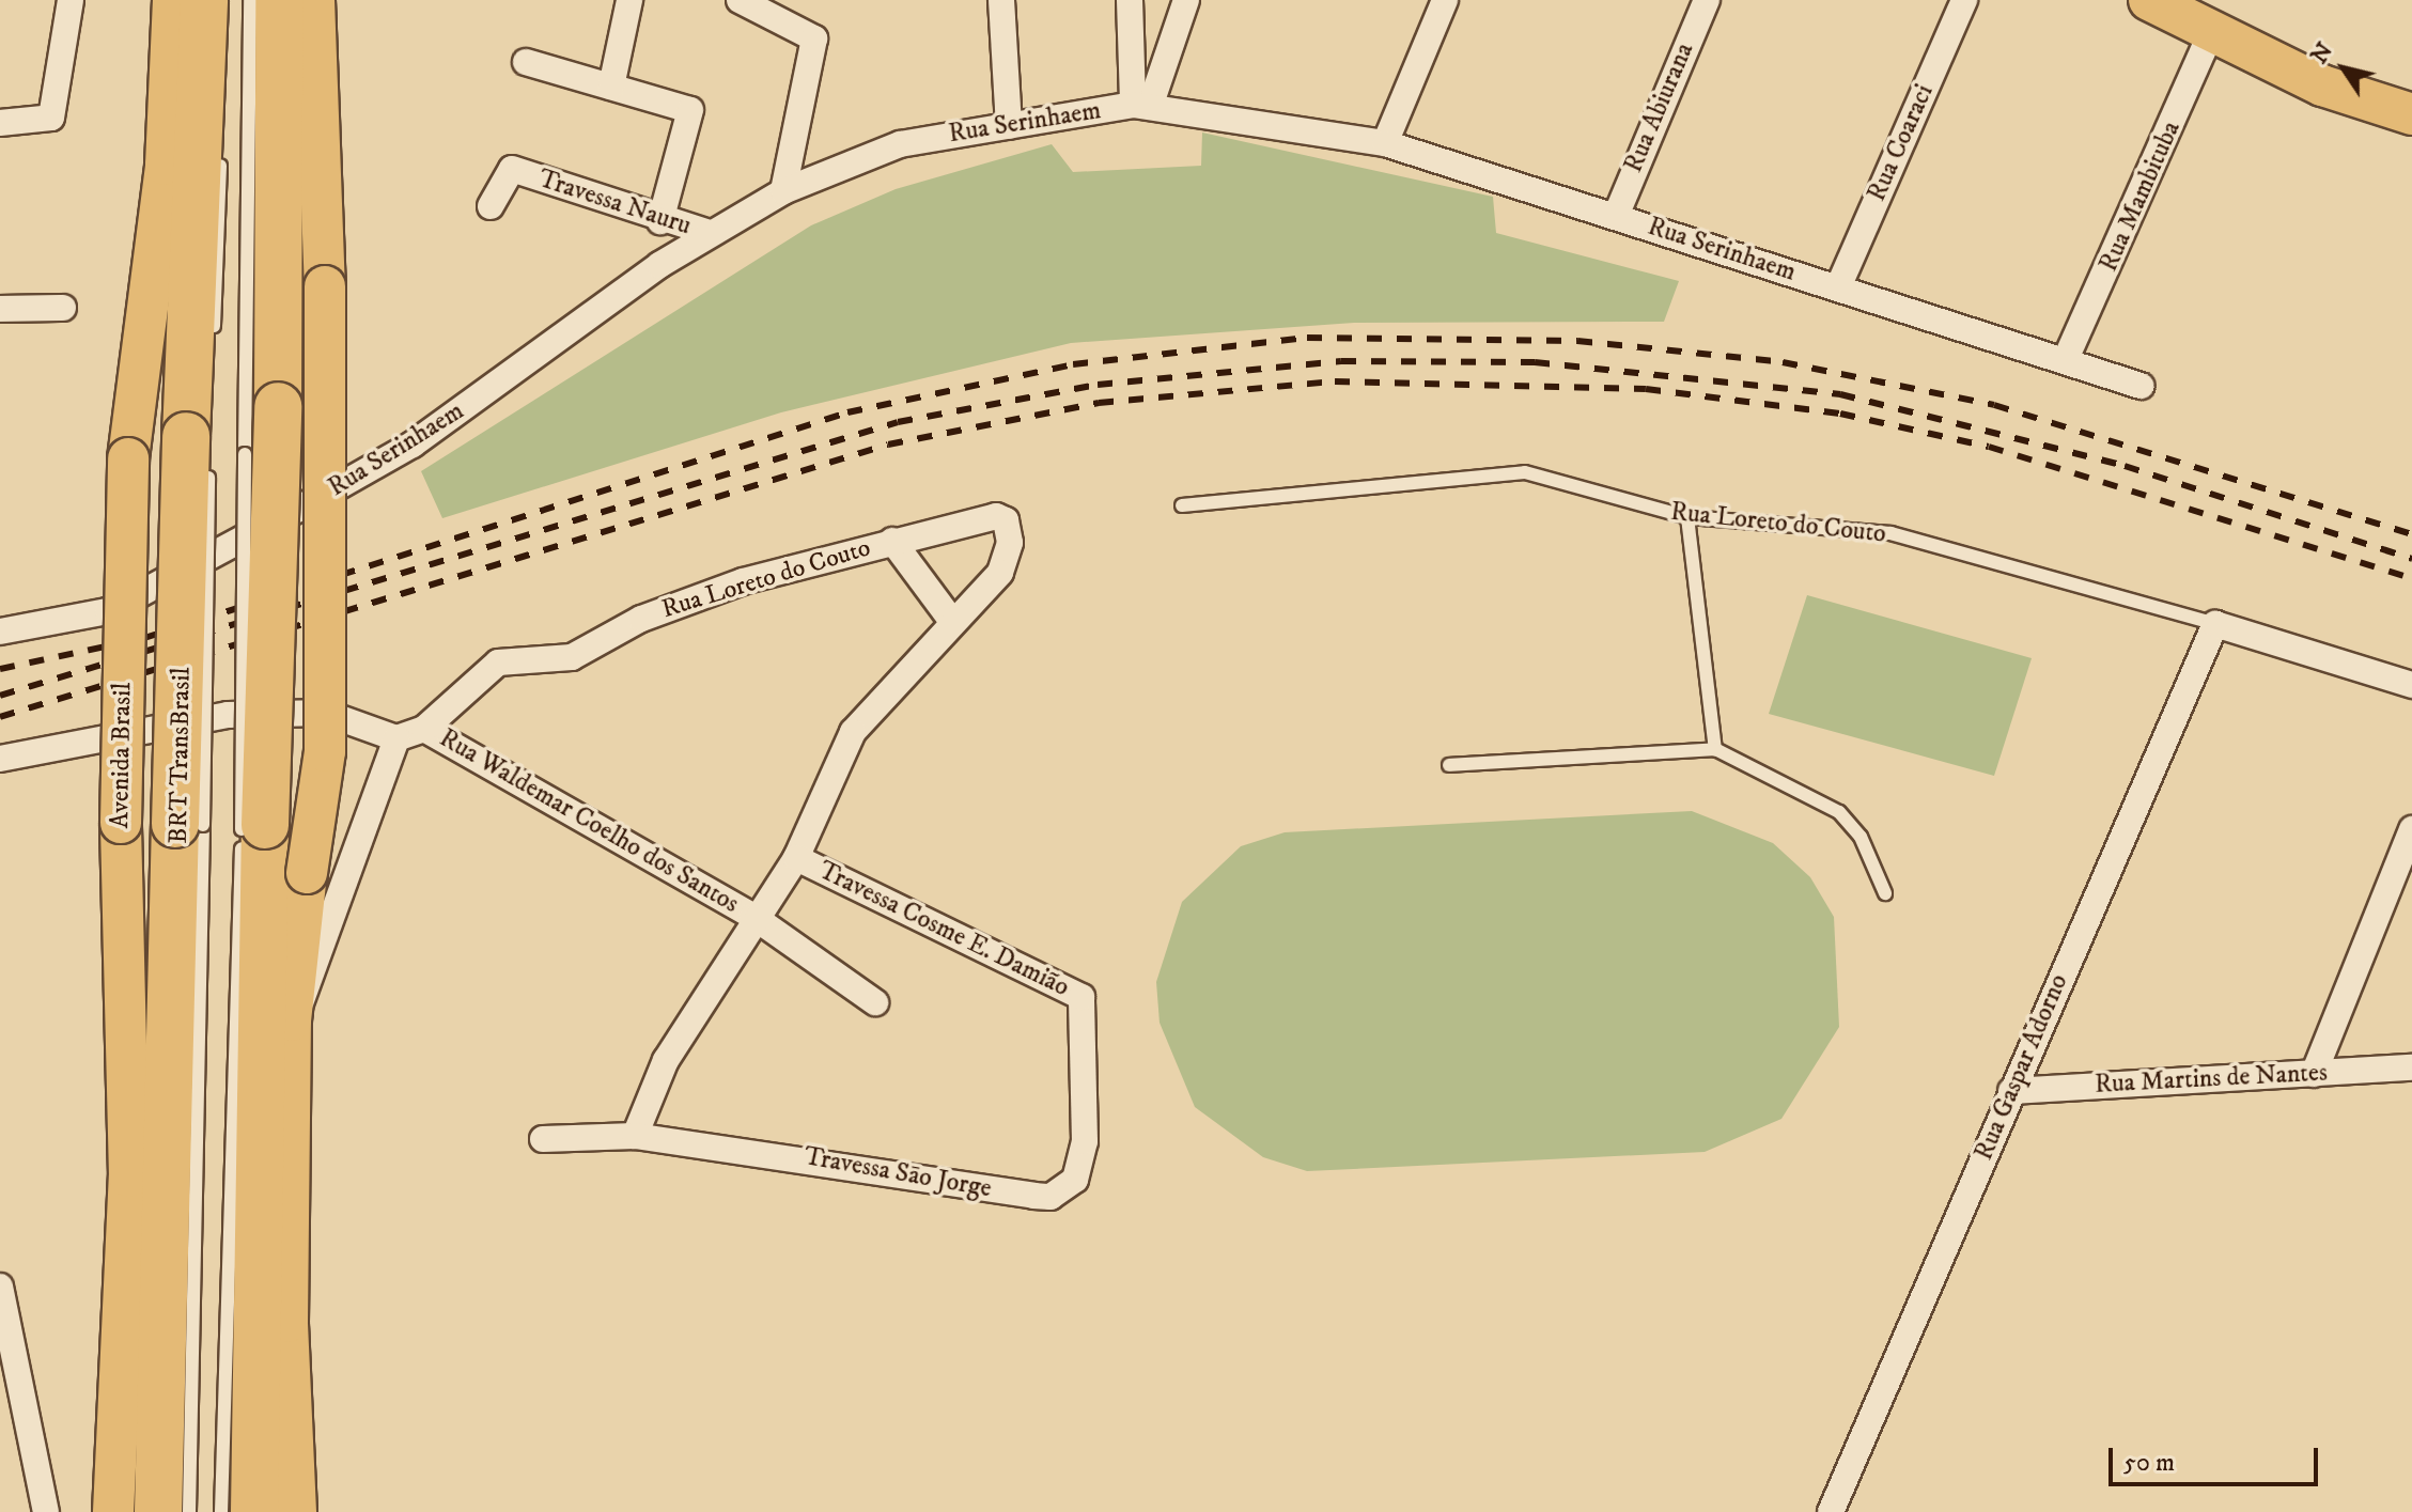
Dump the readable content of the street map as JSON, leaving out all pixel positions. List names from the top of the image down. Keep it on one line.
{"streets":{"main road":["Avenida Brasil"],"street":["Rua Abiurana","Rua Serinhaem","Rua Coaraci","Rua Mambituba","Travessa Nauru","Rua Loreto do Couto","Rua Waldemar Coelho dos Santos","Travessa Cosme E. Damião","Rua Gaspar Adorno","Rua Martins de Nantes","Travessa Sāo Jorge"],"lane":["BRT TransBrasil"]},"crossings":[["Rua Abiurana","Rua Serinhaem"],["Rua Serinhaem","Rua Coaraci"],["Rua Serinhaem","Rua Mambituba"],["Rua Serinhaem","Travessa Nauru"],["Rua Loreto do Couto","Rua Waldemar Coelho dos Santos"],["Rua Loreto do Couto","Rua Gaspar Adorno"],["Travessa Cosme E. Damião","Travessa Sāo Jorge"],["Rua Gaspar Adorno","Rua Martins de Nantes"]],"scale_bar":"50 m","north":"top left"}
